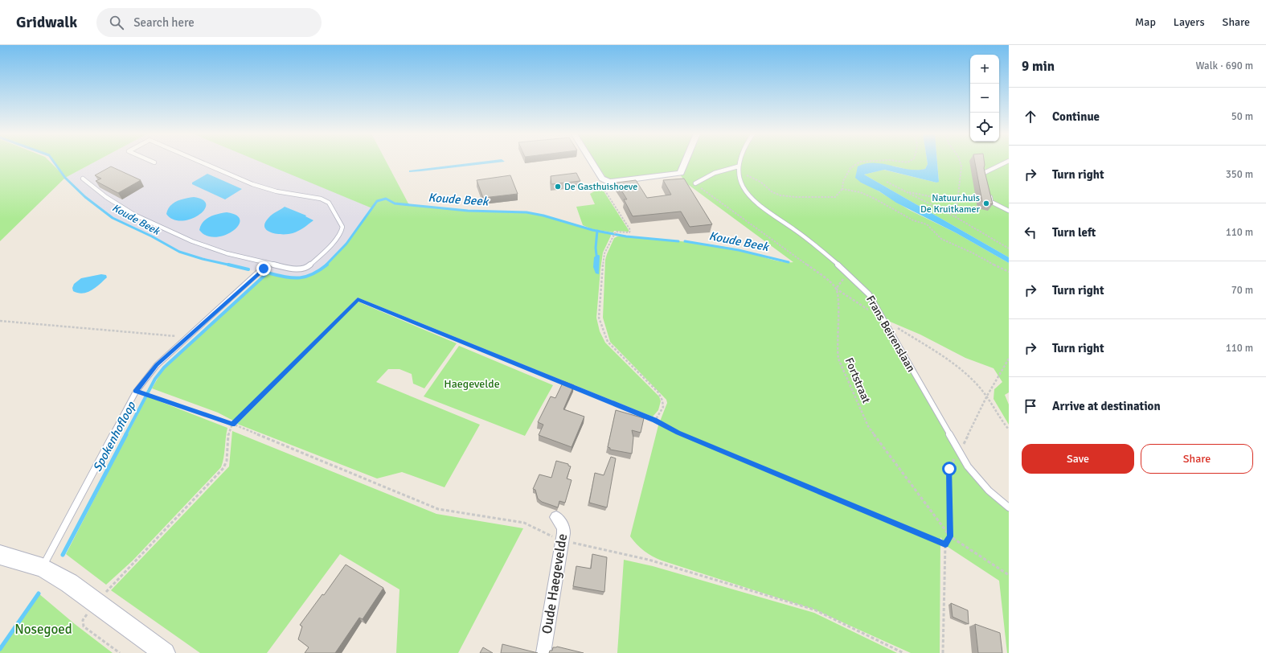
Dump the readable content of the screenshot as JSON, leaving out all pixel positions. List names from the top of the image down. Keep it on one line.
{"streets":{"street":["Oude Haegevelde"],"lane":["Frans Beirenslaan"],"path":["Fortstraat"]},"water":["Koude Beek","Spokenhofloop"],"parks":["Haegevelde","Nosegoed"],"places":["De Gasthuishoeve","Natuur.huis De Kruitkamer"],"page":{"header":"Gridwalk","search":"Search here","nav":["Map","Layers","Share"],"heading":["9 min","Walk · 690 m"],"map_buttons":["+","−"],"list":[["Continue","50 m"],["Turn right","350 m"],["Turn left","110 m"],["Turn right","70 m"],["Turn right","110 m"],"Arrive at destination"],"buttons":["Save","Share"]}}
